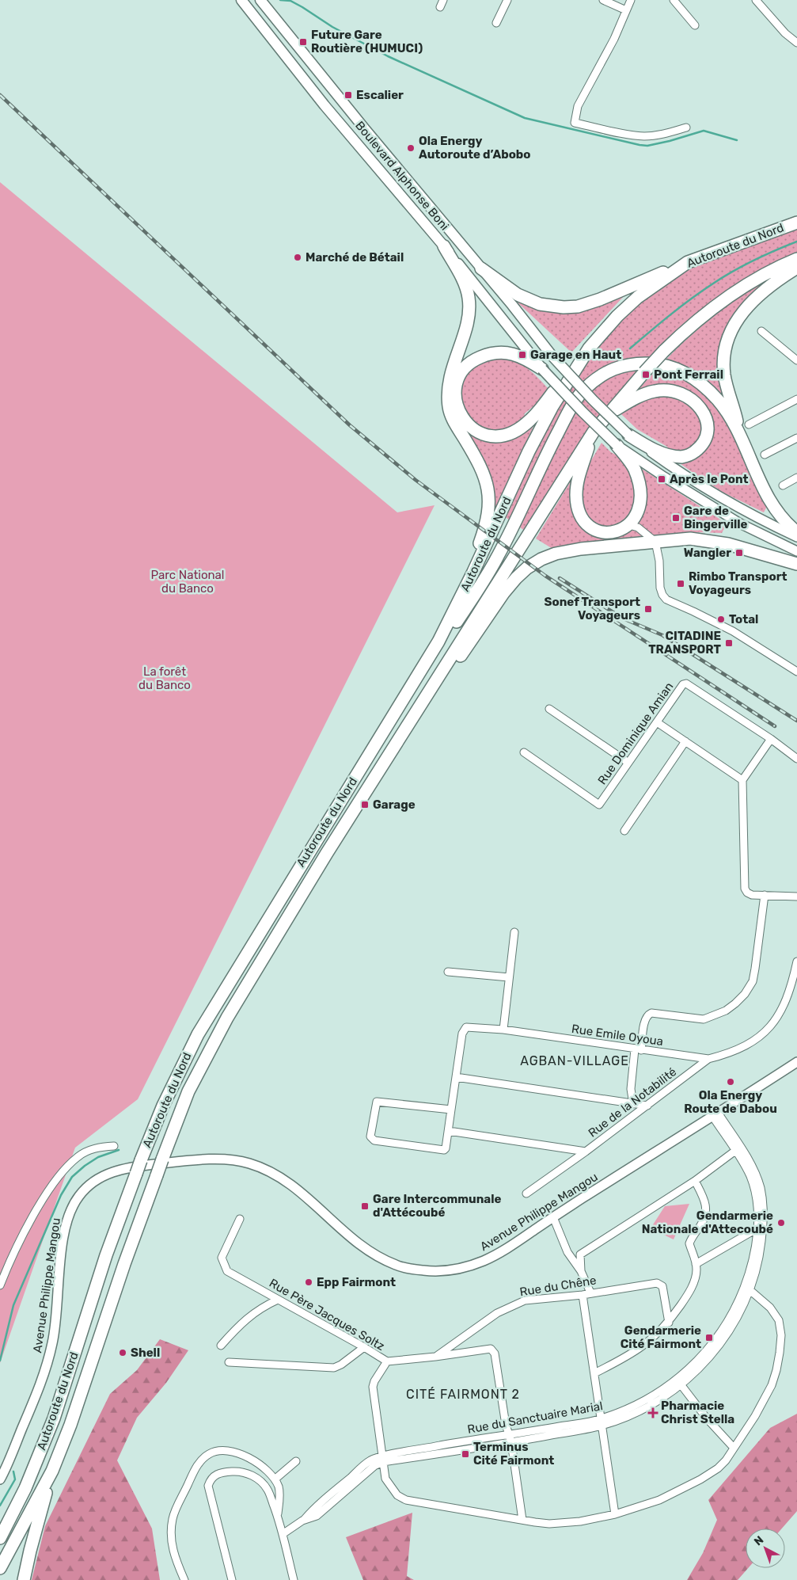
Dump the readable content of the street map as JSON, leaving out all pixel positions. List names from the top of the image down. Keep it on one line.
{"streets":{"highway":["Autoroute du Nord"],"main road":["Boulevard Alphonse Boni"],"street":["Rue Dominique Amian","Rue Emile Oyoua","Rue de la Notabilité","Avenue Philippe Mangou","Rue du Chêne","Rue Père Jacques Soltz","Rue du Sanctuaire Marial"]},"crossings":[["Rue Emile Oyoua","Rue de la Notabilité"],["Avenue Philippe Mangou","Rue du Sanctuaire Marial"],["Rue du Chêne","Rue Père Jacques Soltz"],["Rue Père Jacques Soltz","Rue du Sanctuaire Marial"]],"districts":["AGBAN-VILLAGE","CITÉ FAIRMONT 2"],"parks":["Parc National du Banco","La forêt du Banco"],"places":{"transit":["Future Gare Routière (HUMUCI)","Escalier","Garage en Haut","Pont Ferrail","Après le Pont","Gare de Bingerville","Wangler","Rimbo Transport Voyageurs","Sonef Transport Voyageurs","CITADINE TRANSPORT","Garage","Gare Intercommunale d'Attécoubé","Gendarmerie Cité Fairmont","Terminus Cité Fairmont"],"other":["Ola Energy Autoroute d’Abobo","Marché de Bétail","Total","Ola Energy Route de Dabou","Gendarmerie Nationale d'Attecoubé","Epp Fairmont","Shell"],"health":["Pharmacie Christ Stella"]},"north":"top left"}
